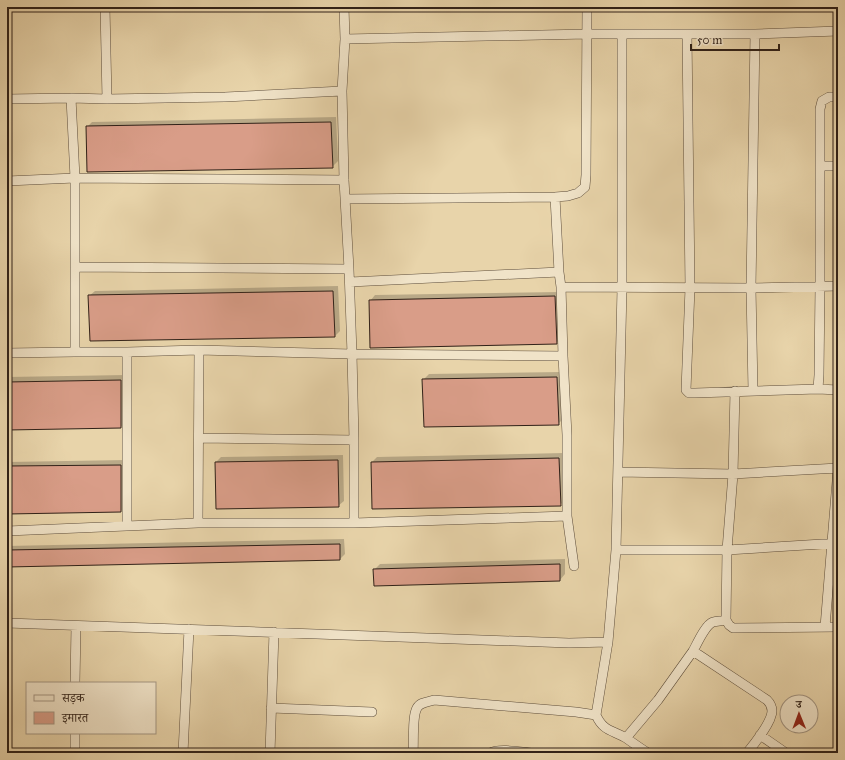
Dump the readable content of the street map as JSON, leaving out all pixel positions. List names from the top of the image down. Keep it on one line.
{"legend":["सड़क","इमारत"],"scale_bar":"50 m","north":"top"}
